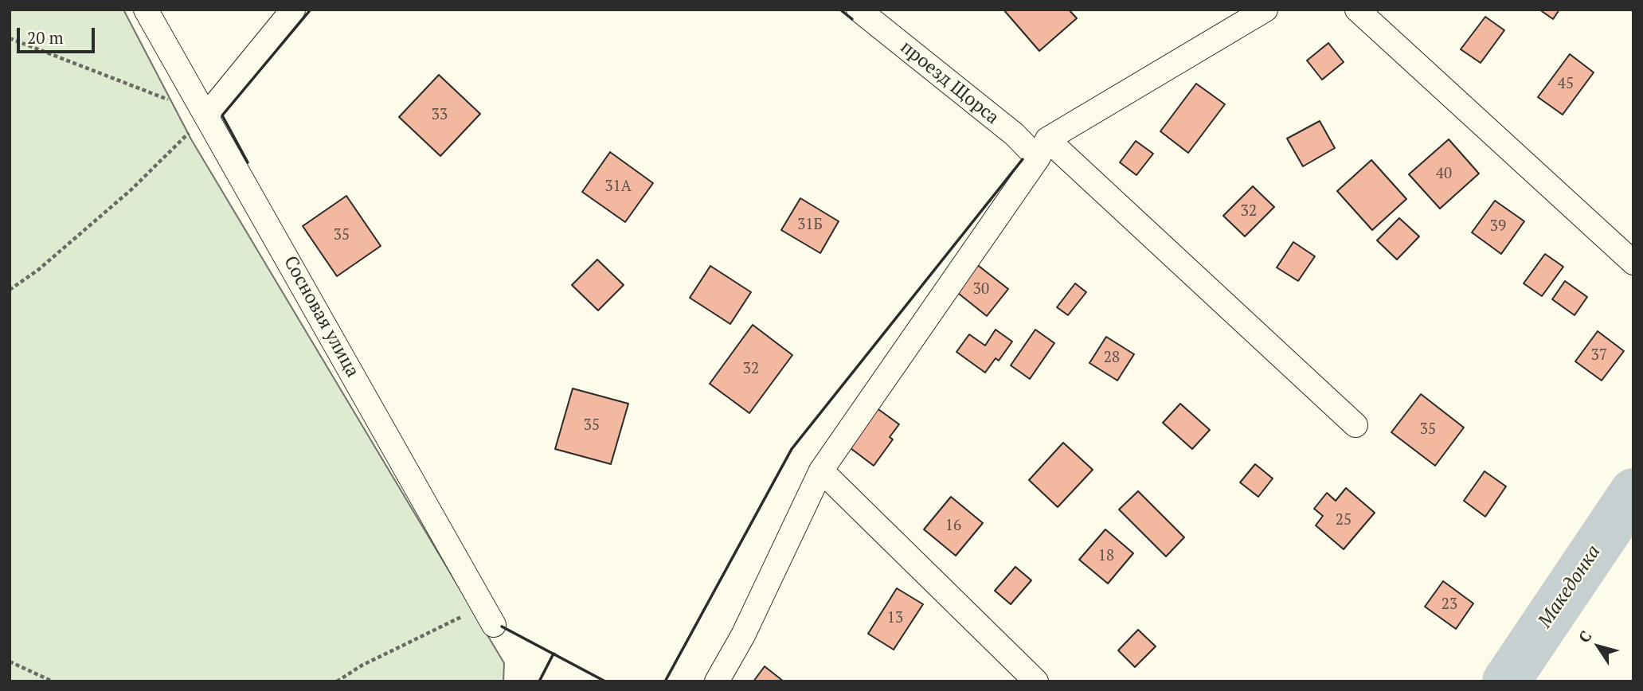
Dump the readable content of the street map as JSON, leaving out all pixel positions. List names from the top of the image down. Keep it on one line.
{"streets":{"street":["проезд Щорса","Сосновая улица"]},"water":["Македонка"],"house_numbers":["45","33","40","31А","32","31Б","39","35","30","37","28","32","35","35","25","16","18","23","13"],"scale_bar":"20 m","north":"top left"}
